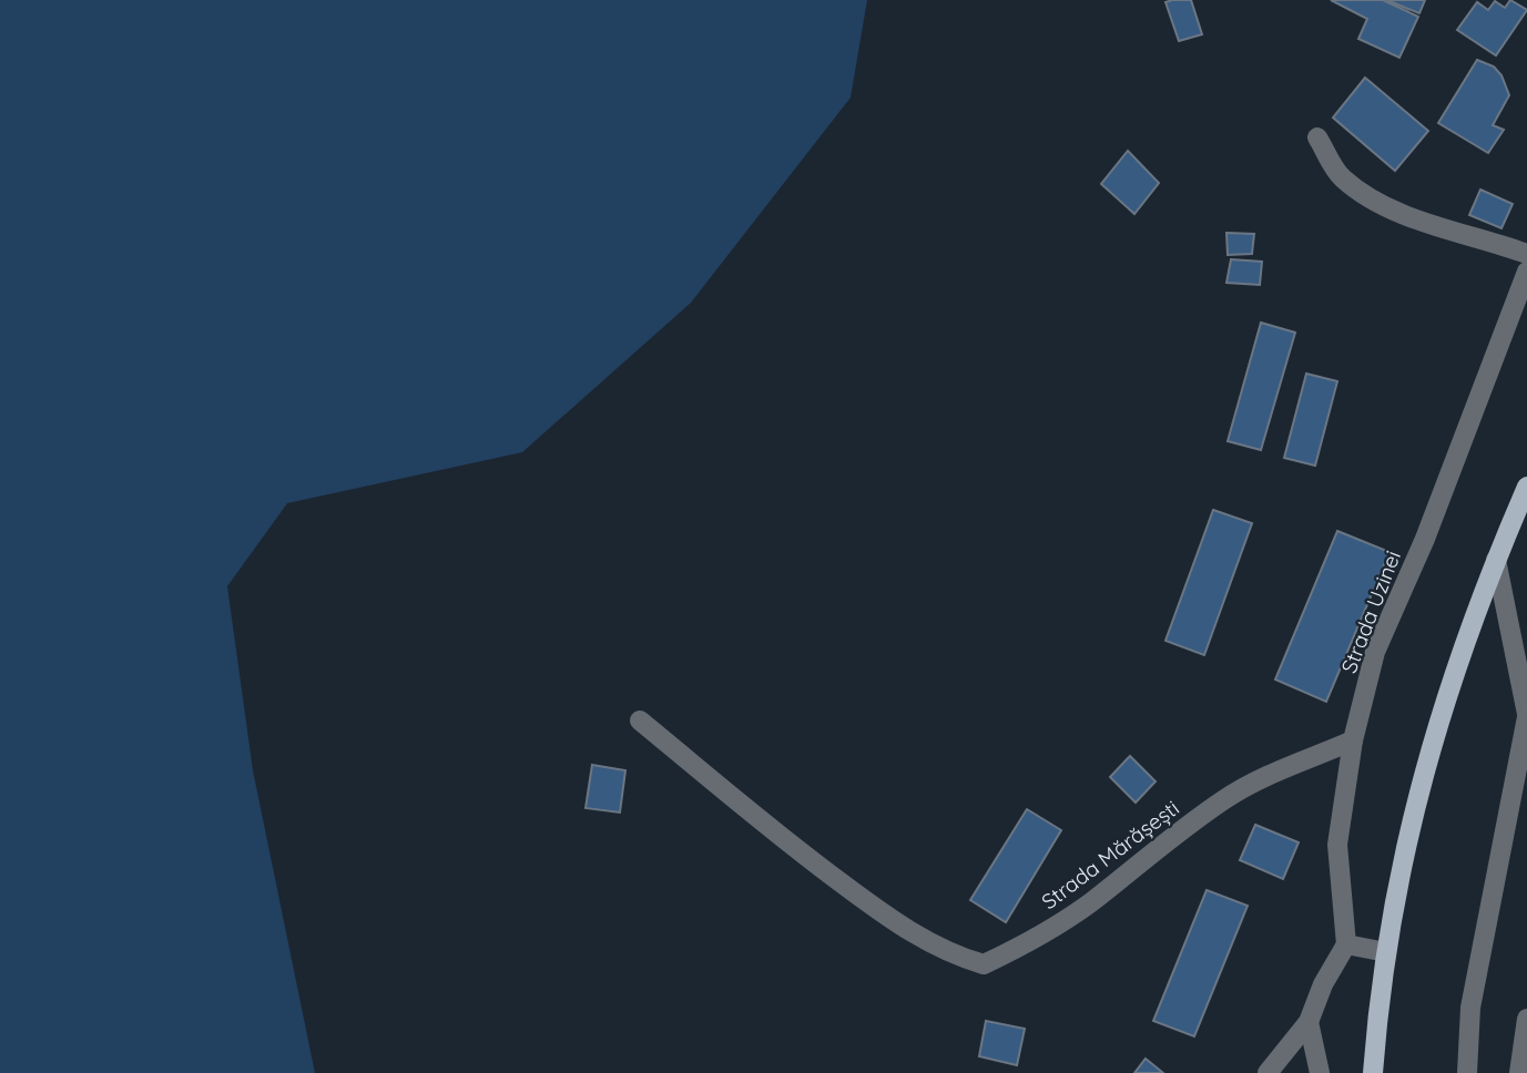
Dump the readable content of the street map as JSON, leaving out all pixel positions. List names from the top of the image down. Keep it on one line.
{"streets":{"street":["Strada Uzinei","Strada Mărășești"]},"crossings":[["Strada Uzinei","Strada Mărășești"]]}
